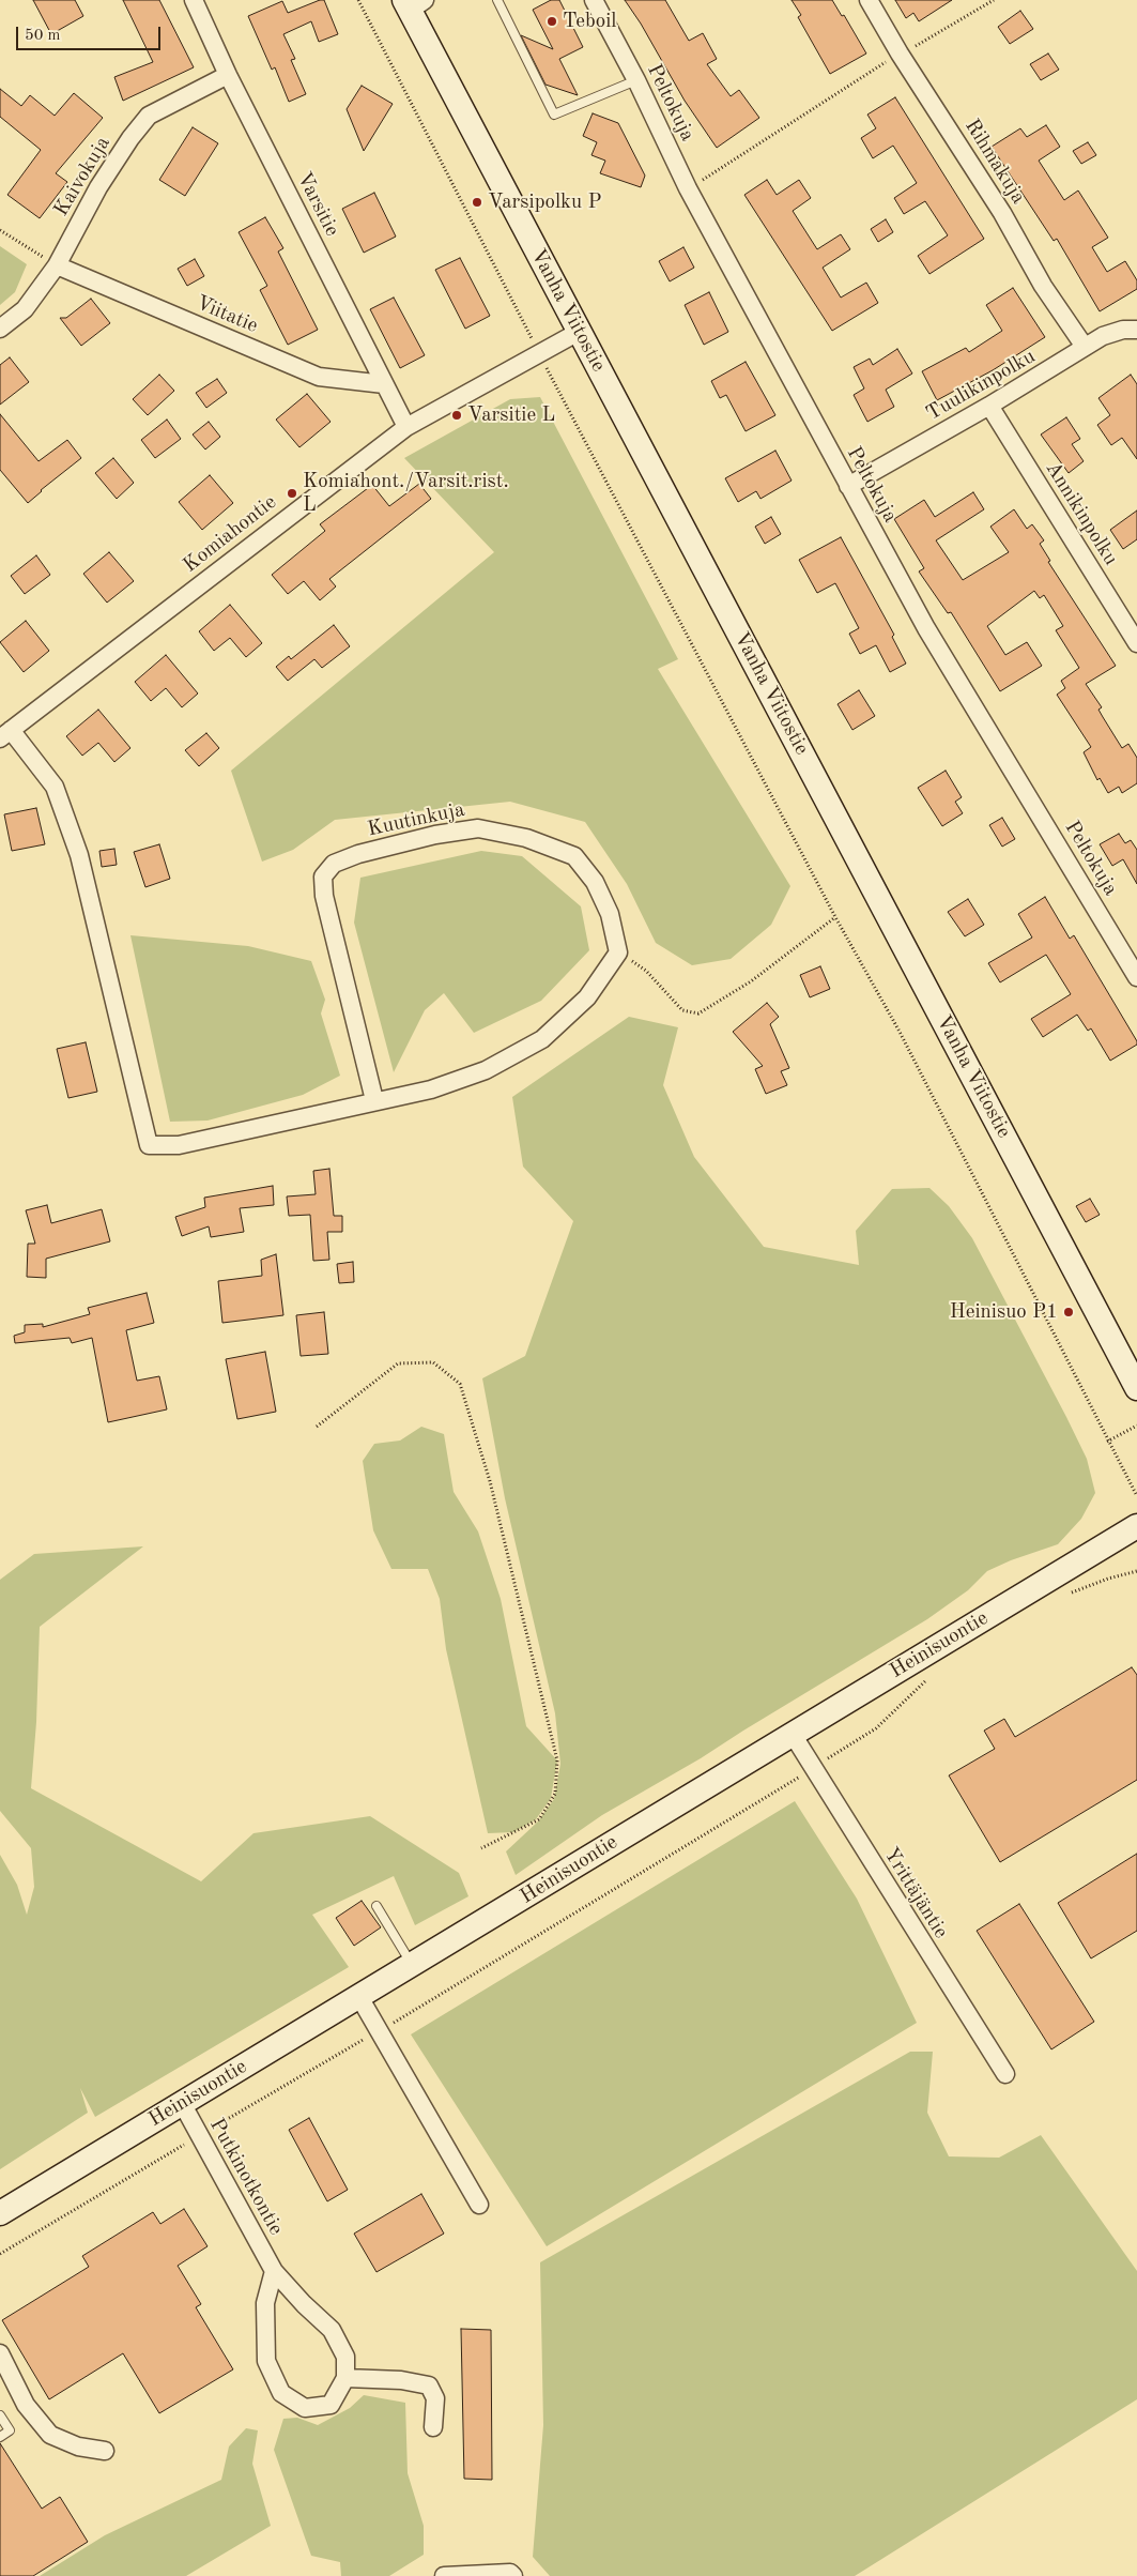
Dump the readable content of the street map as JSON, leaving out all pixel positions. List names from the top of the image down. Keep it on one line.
{"streets":{"main road":["Vanha Viitostie","Heinisuontie"],"street":["Peltokuja","Rihmakuja","Kaivokuja","Varsitie","Viitatie","Tuulikinpolku","Annikinpolku","Komiahontie","Kuutinkuja","Yrittäjäntie","Putkinotkontie"]},"crossings":[["Peltokuja","Tuulikinpolku"],["Rihmakuja","Tuulikinpolku"],["Kaivokuja","Varsitie"],["Kaivokuja","Viitatie"],["Varsitie","Viitatie"],["Varsitie","Komiahontie"],["Vanha Viitostie","Komiahontie"],["Tuulikinpolku","Annikinpolku"],["Heinisuontie","Yrittäjäntie"],["Heinisuontie","Putkinotkontie"]],"places":["Teboil","Varsipolku P","Varsitie L","Komiahont./Varsit.rist. L","Heinisuo P1"],"scale_bar":"50 m"}
